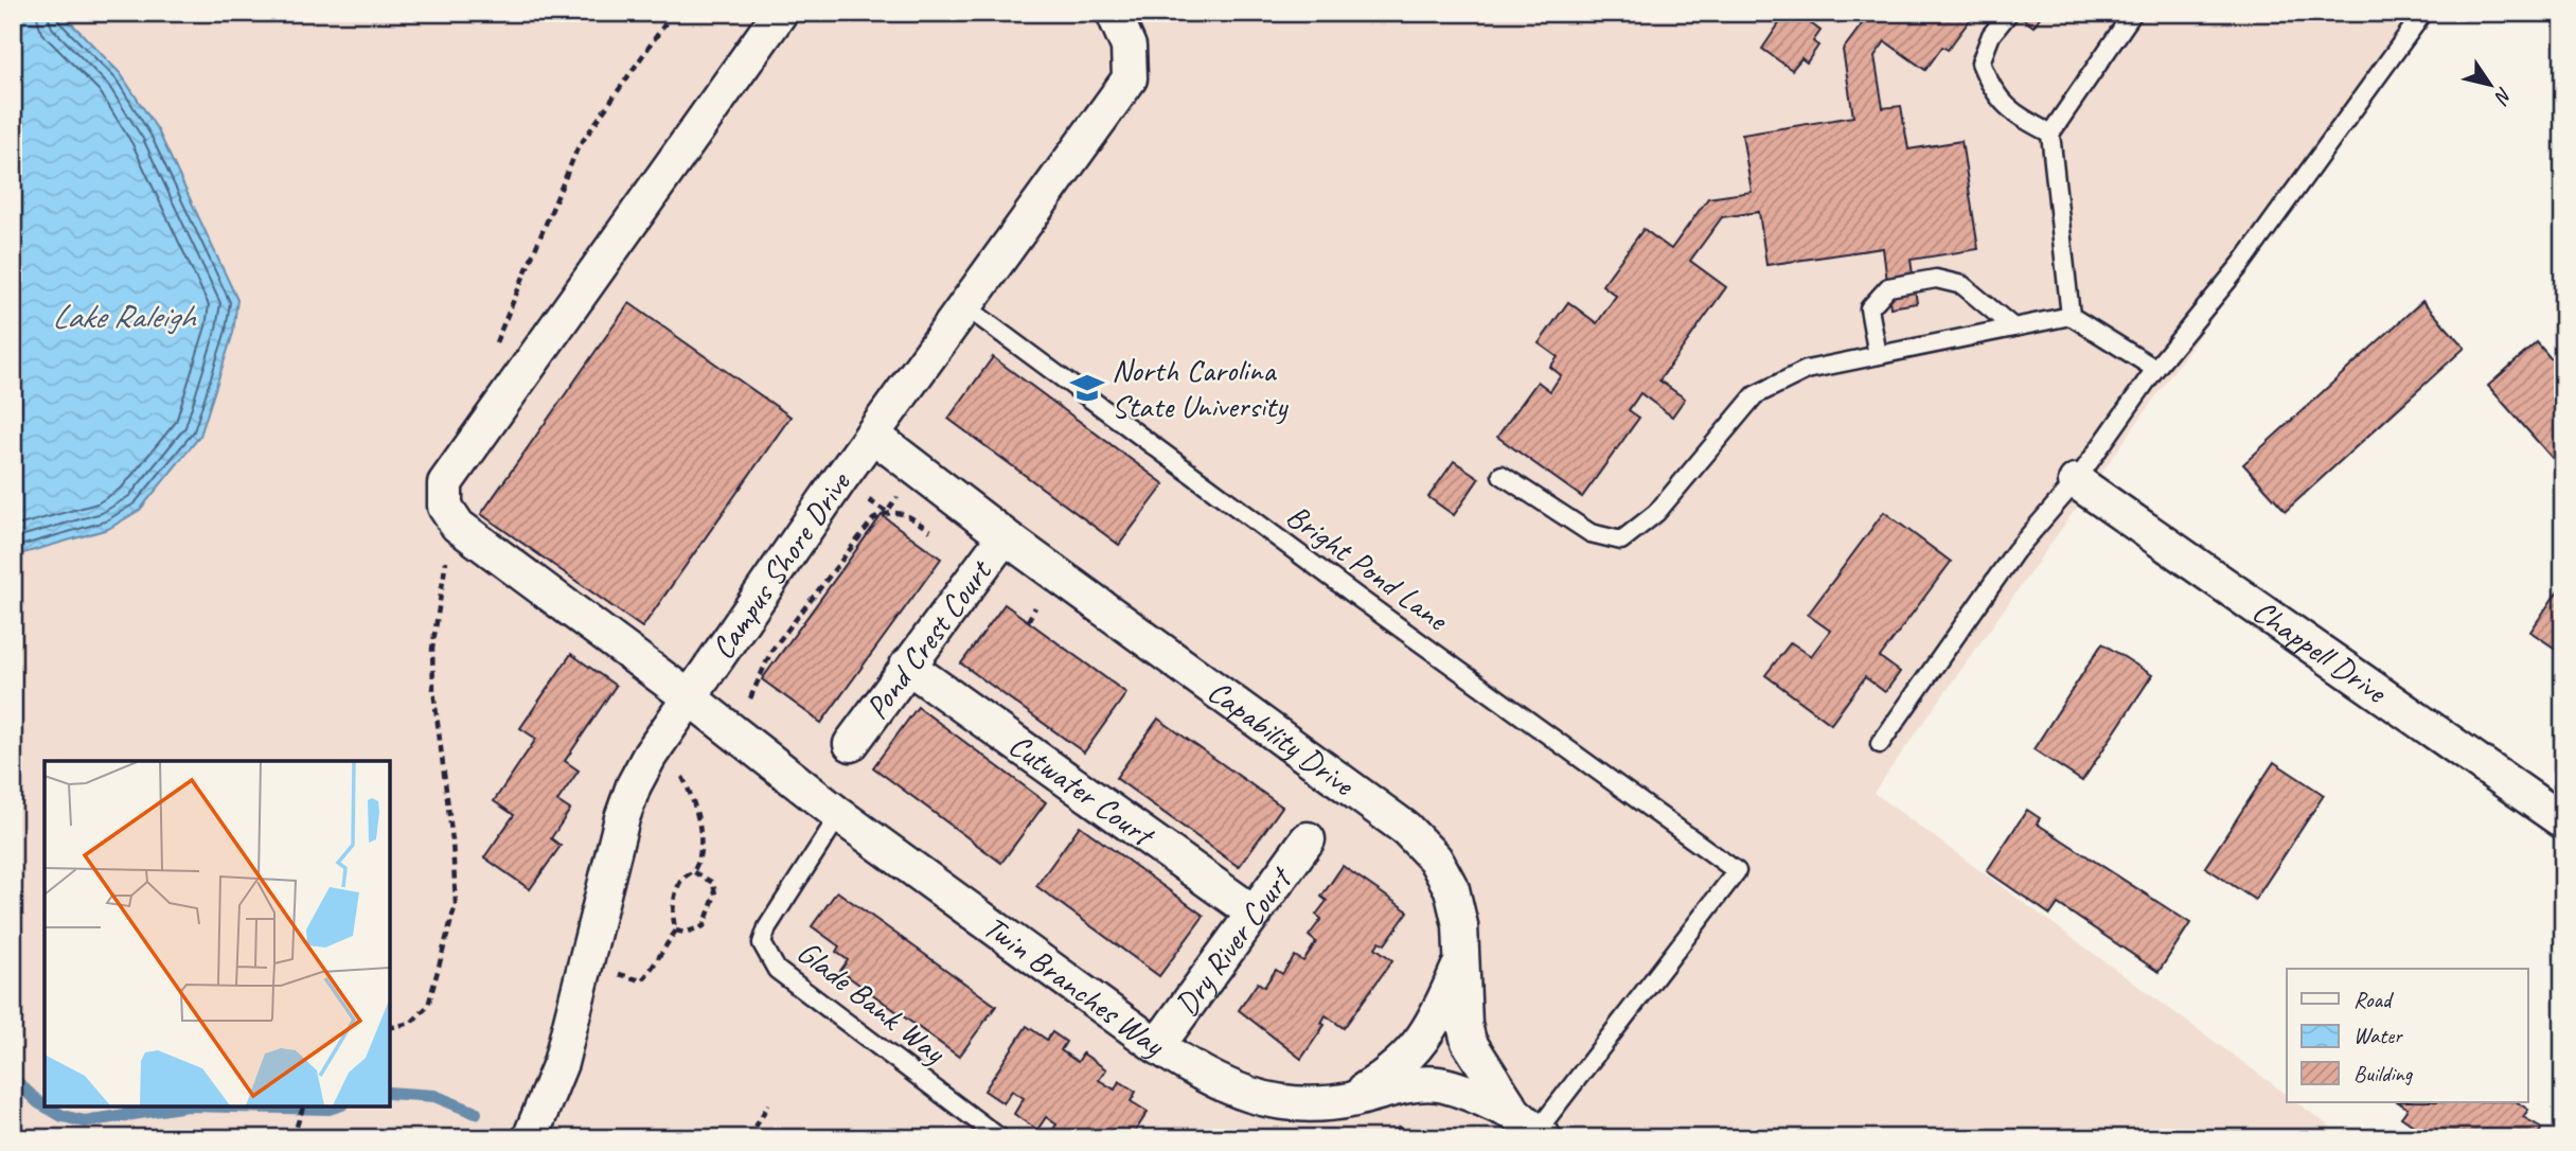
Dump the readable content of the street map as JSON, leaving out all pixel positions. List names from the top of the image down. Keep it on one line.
{"streets":{"street":["Campus Shore Drive","Pond Crest Court","Chappell Drive","Capability Drive","Cutwater Court","Dry River Court","Twin Branches Way"],"lane":["Bright Pond Lane","Glade Bank Way"]},"crossings":[["Campus Shore Drive","Bright Pond Lane"],["Campus Shore Drive","Capability Drive"],["Campus Shore Drive","Twin Branches Way"],["Bright Pond Lane","Capability Drive"],["Bright Pond Lane","Twin Branches Way"],["Pond Crest Court","Capability Drive"],["Pond Crest Court","Cutwater Court"],["Capability Drive","Twin Branches Way"],["Cutwater Court","Dry River Court"],["Dry River Court","Twin Branches Way"],["Twin Branches Way","Glade Bank Way"]],"water":["Lake Raleigh"],"places":{"school or university":["North Carolina State University"]},"legend":["Road","Water","Building"],"north":"bottom right"}
